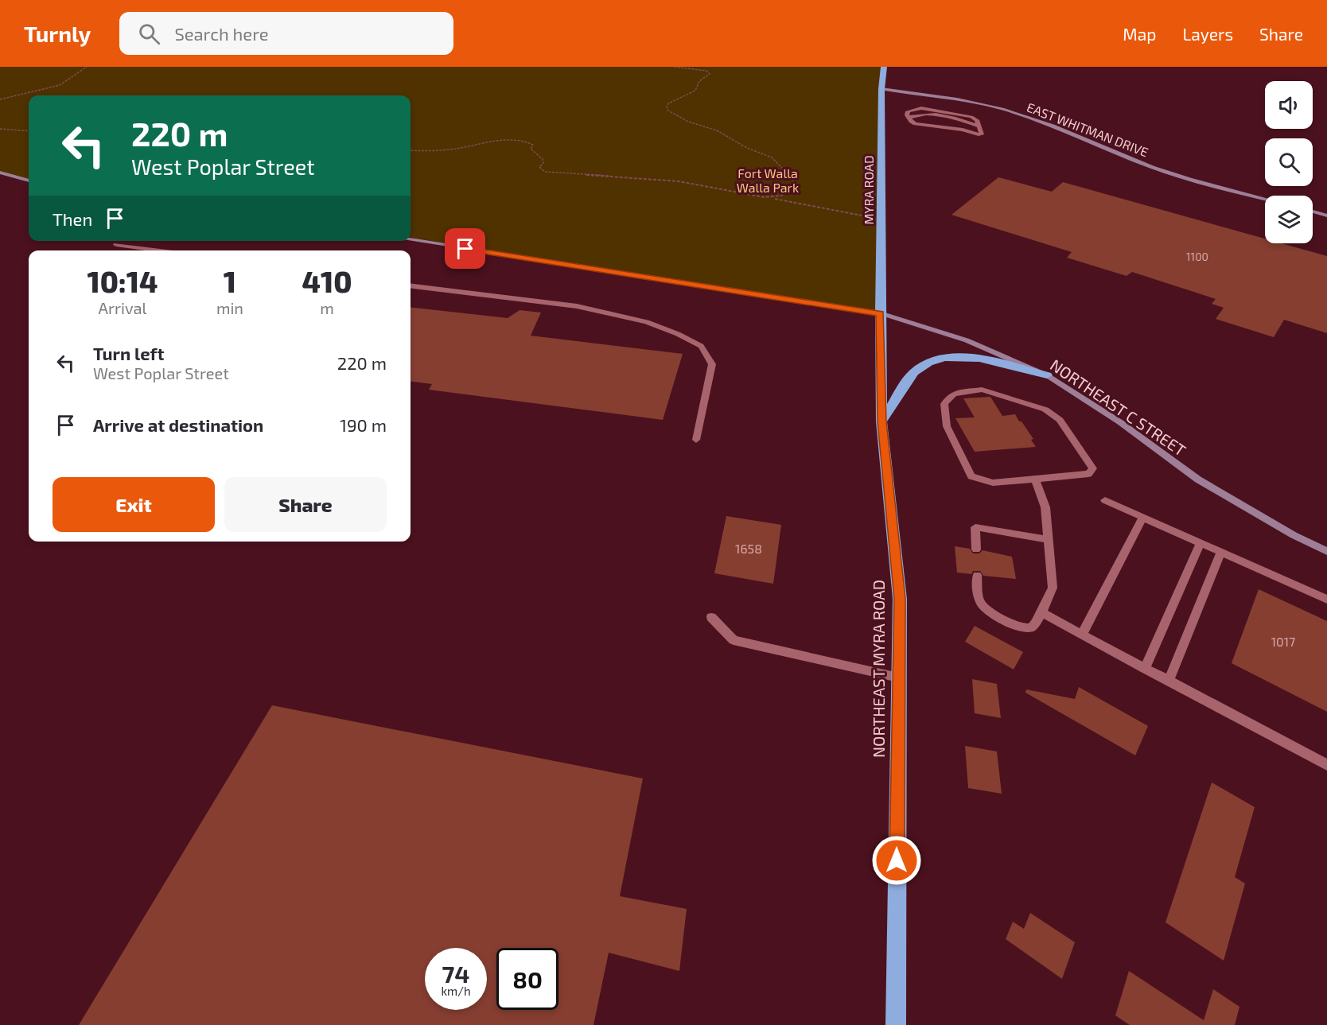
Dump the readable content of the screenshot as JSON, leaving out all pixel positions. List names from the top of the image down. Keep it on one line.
{"streets":{"highway":["MYRA ROAD","NORTHEAST MYRA ROAD"],"main road":["EAST WHITMAN DRIVE","NORTHEAST C STREET"]},"crossings":[["EAST WHITMAN DRIVE","MYRA ROAD"],["MYRA ROAD","NORTHEAST C STREET"],["MYRA ROAD","NORTHEAST MYRA ROAD"],["NORTHEAST C STREET","NORTHEAST MYRA ROAD"]],"parks":["Fort Walla Walla Park"],"house_numbers":["1100","1658","1017"],"page":{"header":"Turnly","search":"Search here","nav":["Map","Layers","Share"],"turn":["220 m","West Poplar Street"],"then":"Then","eta":["10:14","Arrival","1","min","410","m"],"list":[{"name":"Turn left","note":"West Poplar Street","value":"220 m"},{"name":"Arrive at destination","value":"190 m"}],"buttons":["Exit","Share"],"speed":"74 km/h","limit":"80"}}
